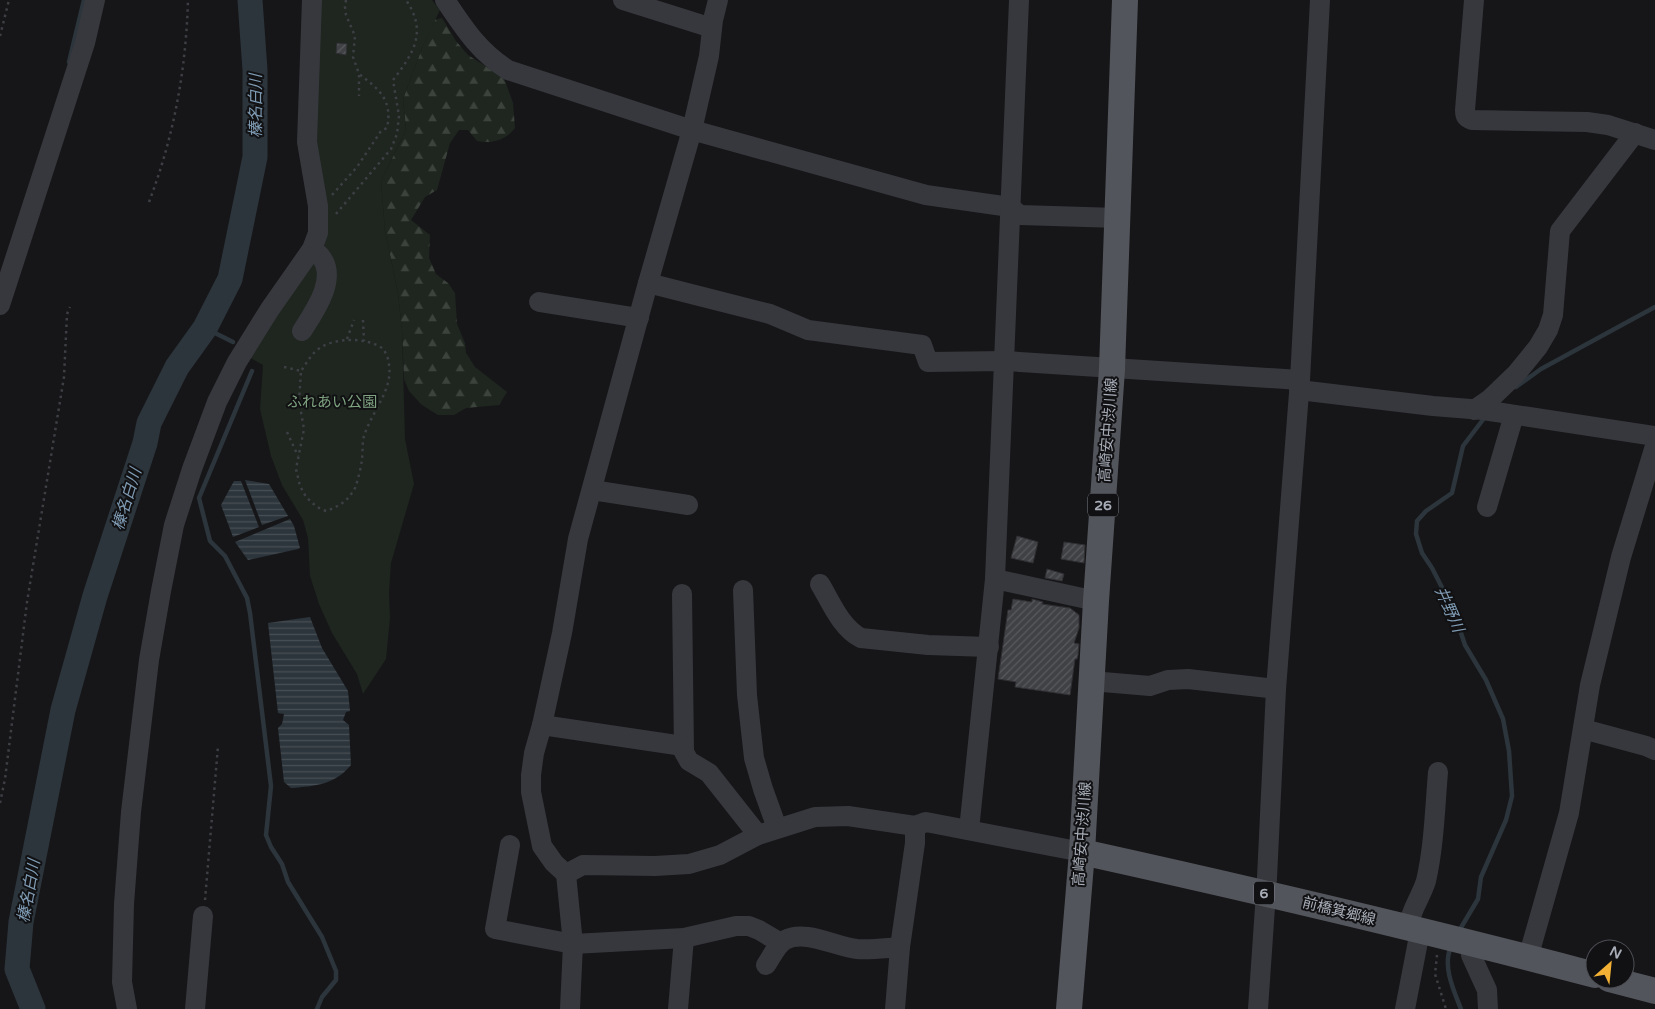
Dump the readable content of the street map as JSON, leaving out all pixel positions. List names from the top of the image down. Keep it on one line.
{"streets":{"main road":["高崎安中渋川線","26","6","前橋箕郷線"]},"crossings":[["高崎安中渋川線","前橋箕郷線"]],"water":["榛名白川","井野川"],"parks":["ふれあい公園"],"north":"top right"}
